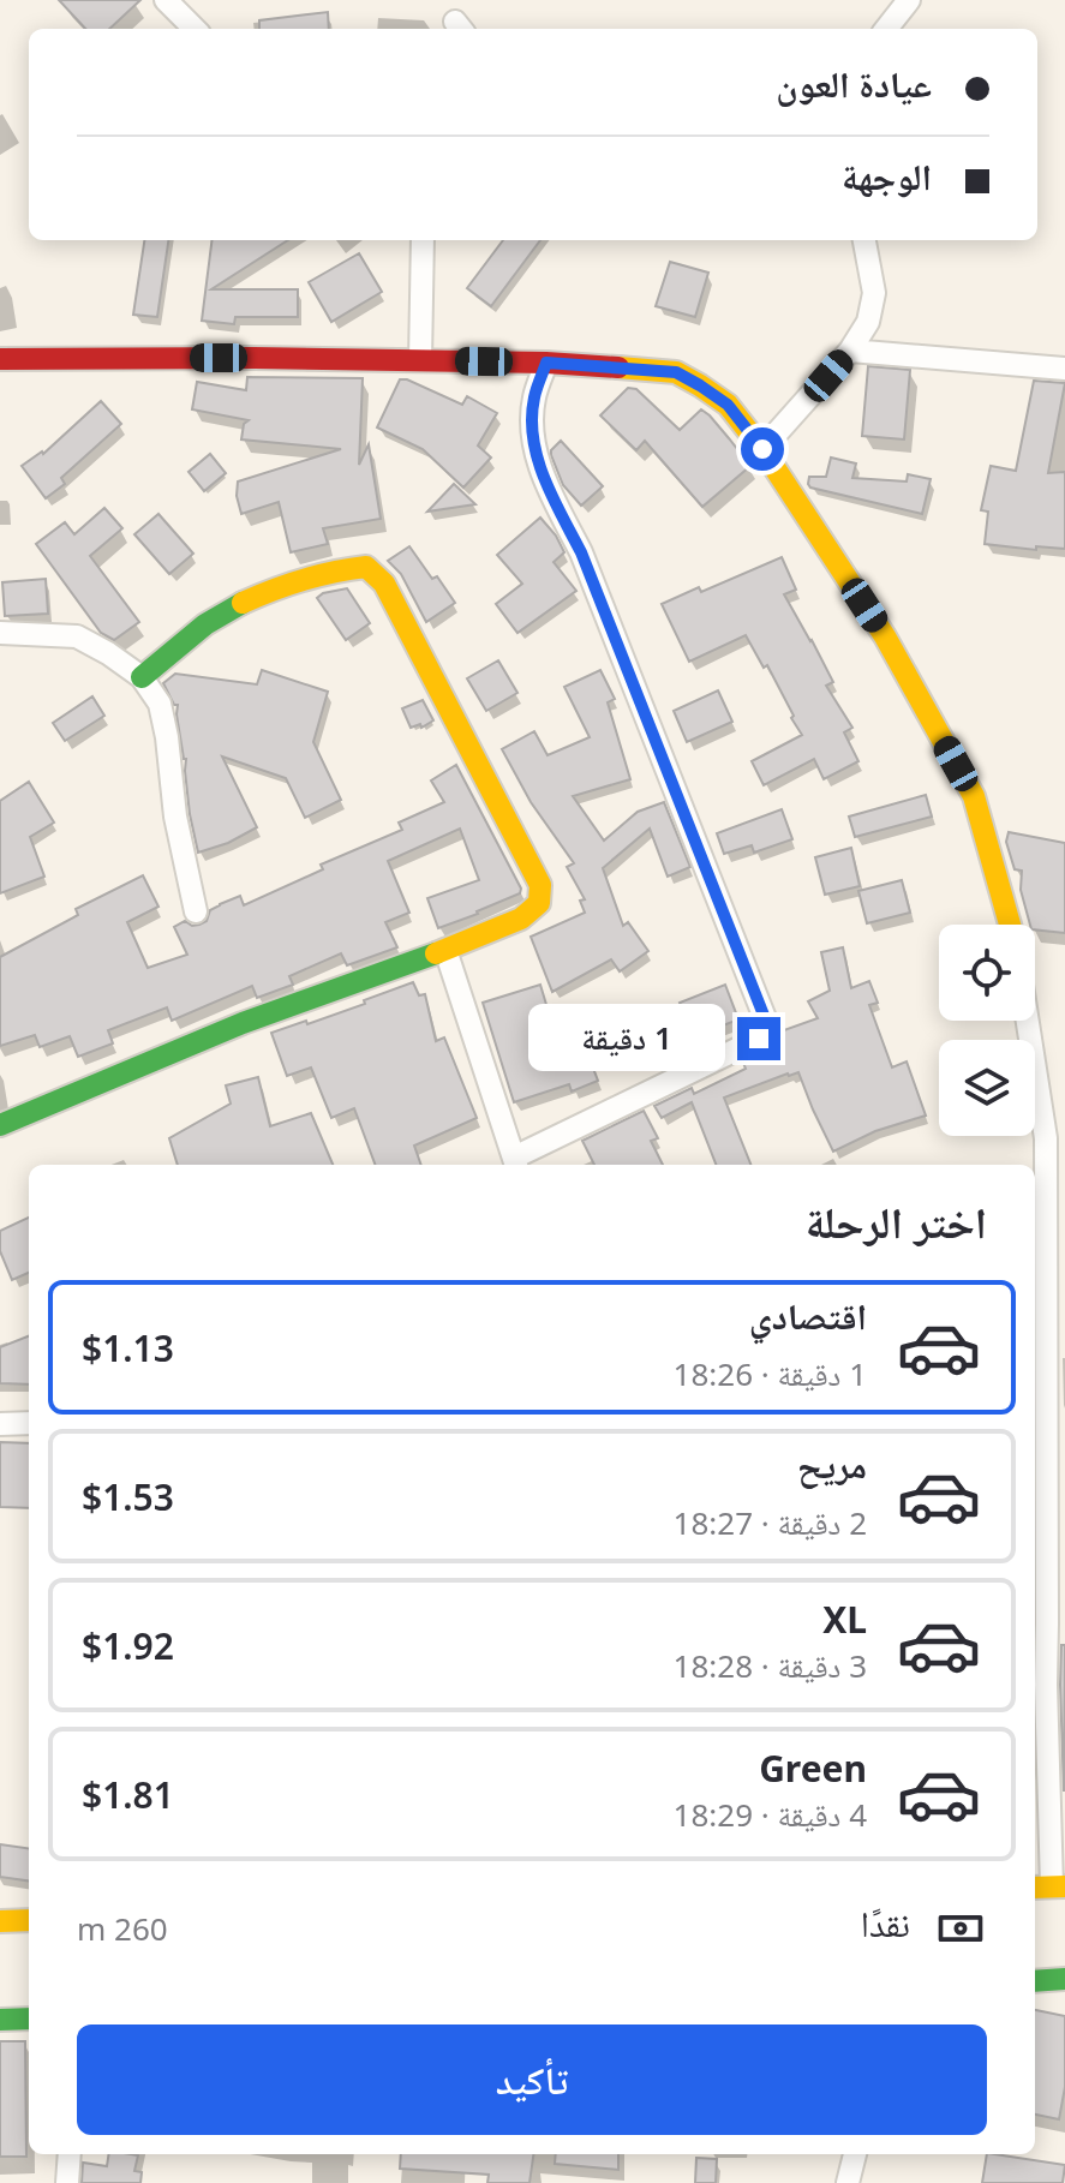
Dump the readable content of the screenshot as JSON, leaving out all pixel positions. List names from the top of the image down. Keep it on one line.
{"page":{"banner":["عيادة العون","الوجهة"],"bubble":"1 دقيقة","heading":"اختر الرحلة","list":[{"name":"اقتصادي","note":"1 دقيقة · 18:26","value":"$1.13"},{"name":"مريح","note":"2 دقيقة · 18:27","value":"$1.53"},{"name":"XL","note":"3 دقيقة · 18:28","value":"$1.92"},{"name":"Green","note":"4 دقيقة · 18:29","value":"$1.81"}],"pay":["نقدًا","260 m"],"buttons":"تأكيد"}}
